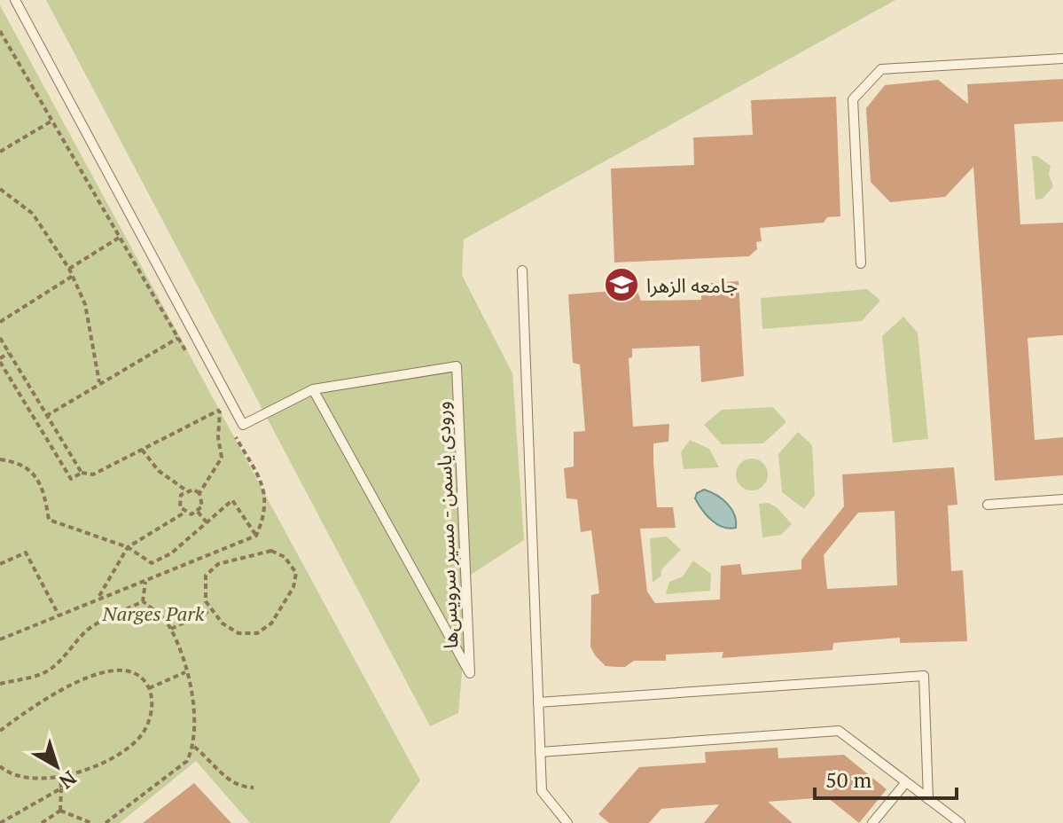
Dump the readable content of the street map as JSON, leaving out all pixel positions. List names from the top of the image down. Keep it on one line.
{"streets":{"lane":["ورودی یاسمن - مسیر سرویس‌ها"]},"parks":["Narges Park"],"places":{"school or university":["جامعه الزهرا"]},"scale_bar":"50 m","north":"bottom right"}
